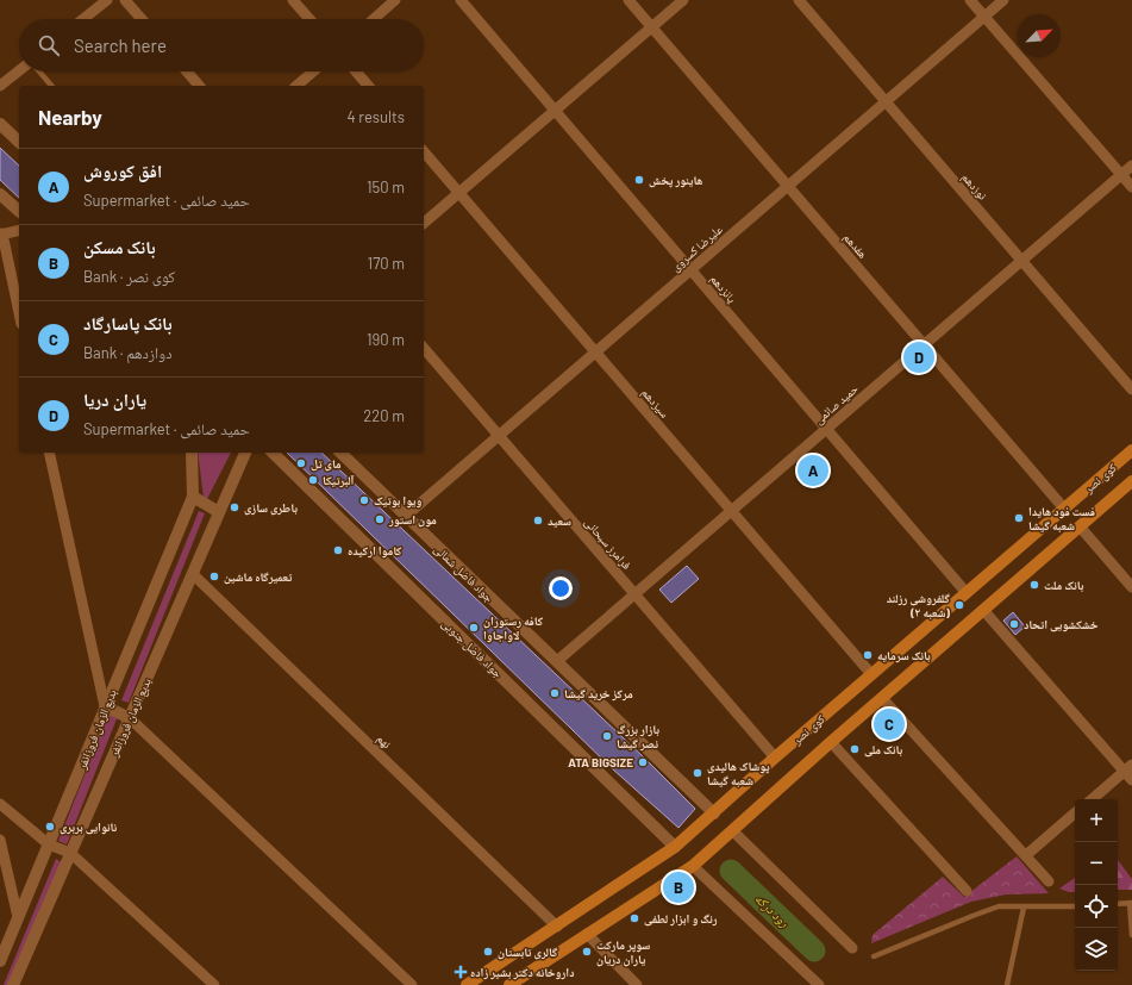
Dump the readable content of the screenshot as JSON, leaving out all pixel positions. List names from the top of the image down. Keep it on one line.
{"streets":{"main road":["کوی نصر"],"street":["نوزدهم","هفدهم","علیرضا کسروی","پانزدهم","سیزدهم","حمید صائمی","فرامرز سبحانی","جواد فاضل شمالی","جواد فاضل جنوبی","بدیع‌ الزمان فروزانفر","بدیع الزمان فروزانفر","نهم"]},"crossings":[["نوزدهم","علیرضا کسروی"],["نوزدهم","حمید صائمی"],["هفدهم","علیرضا کسروی"],["هفدهم","حمید صائمی"],["هفدهم","کوی نصر"],["علیرضا کسروی","پانزدهم"],["علیرضا کسروی","سیزدهم"],["علیرضا کسروی","فرامرز سبحانی"],["علیرضا کسروی","جواد فاضل شمالی"],["پانزدهم","حمید صائمی"],["پانزدهم","کوی نصر"],["سیزدهم","حمید صائمی"],["سیزدهم","کوی نصر"],["حمید صائمی","فرامرز سبحانی"],["حمید صائمی","جواد فاضل شمالی"],["کوی نصر","فرامرز سبحانی"],["کوی نصر","جواد فاضل شمالی"],["کوی نصر","جواد فاضل جنوبی"],["کوی نصر","نهم"],["بدیع‌ الزمان فروزانفر","نهم"]],"water":["رود درکه"],"places":{"other":["هاينور پخش","مای تل","آلبرتیکا","ویوا بوتیک","باطری سازی","فست فود هایدا شعبه گیشا","مون استور","سعید","کاموا ارکیده","تعمیرگاه ماشین","بانک ملت","گلفروشی رزلند (شعبه ۲)","خشکشویی اتحاد","کافه رستوران لاواجاوا","بانک سرمایه","مرکز خرید گیشا","بازار بزرگ نصر گیشا","بانک ملی","ATA BIGSIZE","پوشاک هالیدی شعبه گیشا","نانوایی بربری","رنگ و ابزار لطفی","گالری تابستان","سوپر مارکت یاران دریان"],"health":["داروخانه دکتر بشیر زاده"]},"north":"top right","page":{"search":"Search here","heading":["Nearby","4 results"],"list":[{"mark":"A","name":"افق کوروش","note":"Supermarket · حمید صائمی","value":"150 m"},{"mark":"B","name":"بانک مسکن","note":"Bank · کوی نصر","value":"170 m"},{"mark":"C","name":"بانک پاسارگاد","note":"Bank · دوازدهم","value":"190 m"},{"mark":"D","name":"یاران دریا","note":"Supermarket · حمید صائمی","value":"220 m"}],"pins":["D","A","C","B"],"map_buttons":["+","−"]}}
